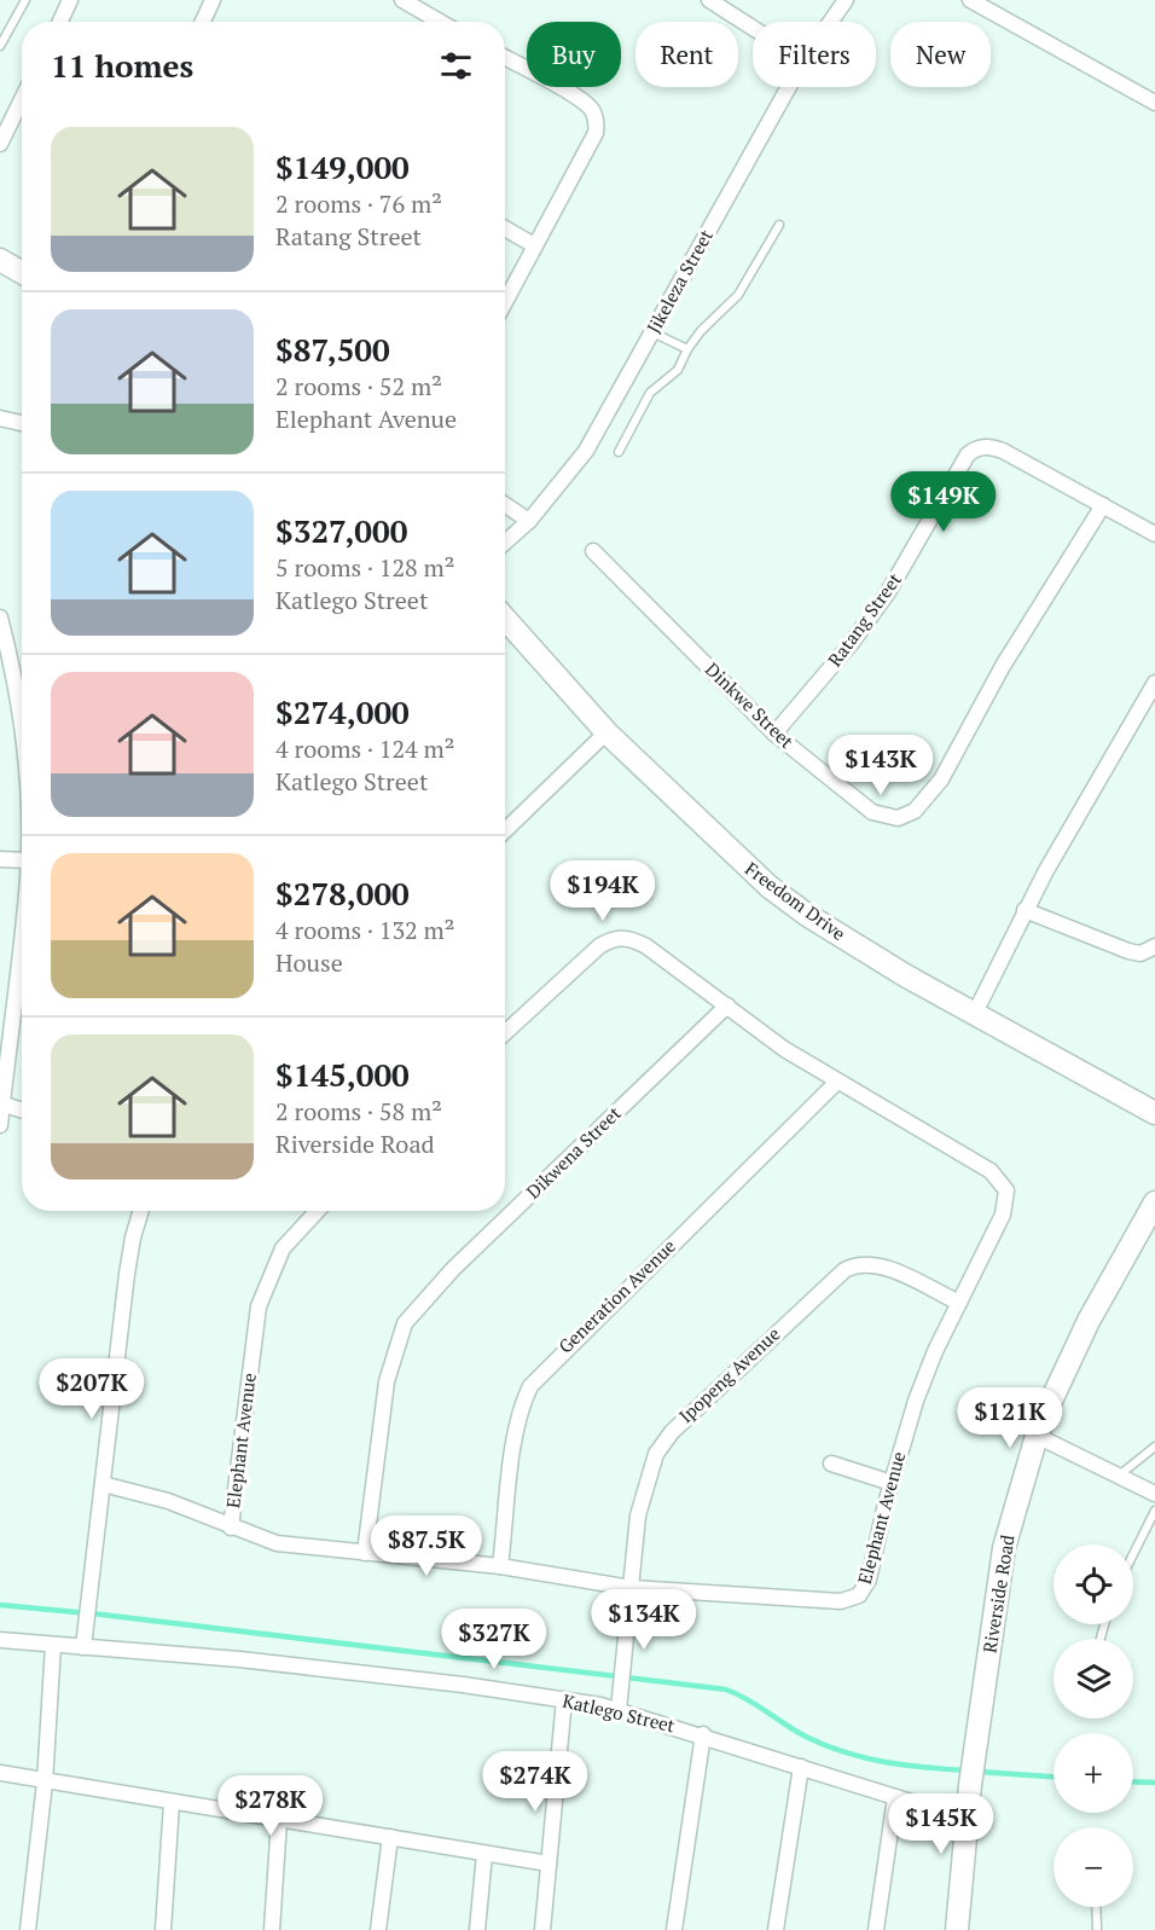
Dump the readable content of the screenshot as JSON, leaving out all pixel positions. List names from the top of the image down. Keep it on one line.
{"streets":{"street":["Jikeleza Street","Ratang Street","Dinkwe Street","Freedom Drive","Dikwena Street","Generation Avenue","Ipopeng Avenue","Elephant Avenue","Riverside Road","Katlego Street"]},"crossings":[["Ratang Street","Dinkwe Street"],["Dikwena Street","Elephant Avenue"],["Generation Avenue","Elephant Avenue"],["Ipopeng Avenue","Elephant Avenue"],["Ipopeng Avenue","Katlego Street"],["Riverside Road","Katlego Street"]],"page":{"chip":["Buy","Rent","Filters","New"],"heading":"11 homes","list":[{"name":"$149,000","note":"2 rooms · 76 m² · Ratang Street"},{"name":"$87,500","note":"2 rooms · 52 m² · Elephant Avenue"},{"name":"$327,000","note":"5 rooms · 128 m² · Katlego Street"},{"name":"$274,000","note":"4 rooms · 124 m² · Katlego Street"},{"name":"$278,000","note":"4 rooms · 132 m² · House"},{"name":"$145,000","note":"2 rooms · 58 m² · Riverside Road"}],"price":["$149K","$143K","$194K","$207K","$121K","$87.5K","$134K","$327K","$274K","$278K","$145K"],"map_buttons":["+","−"]}}
